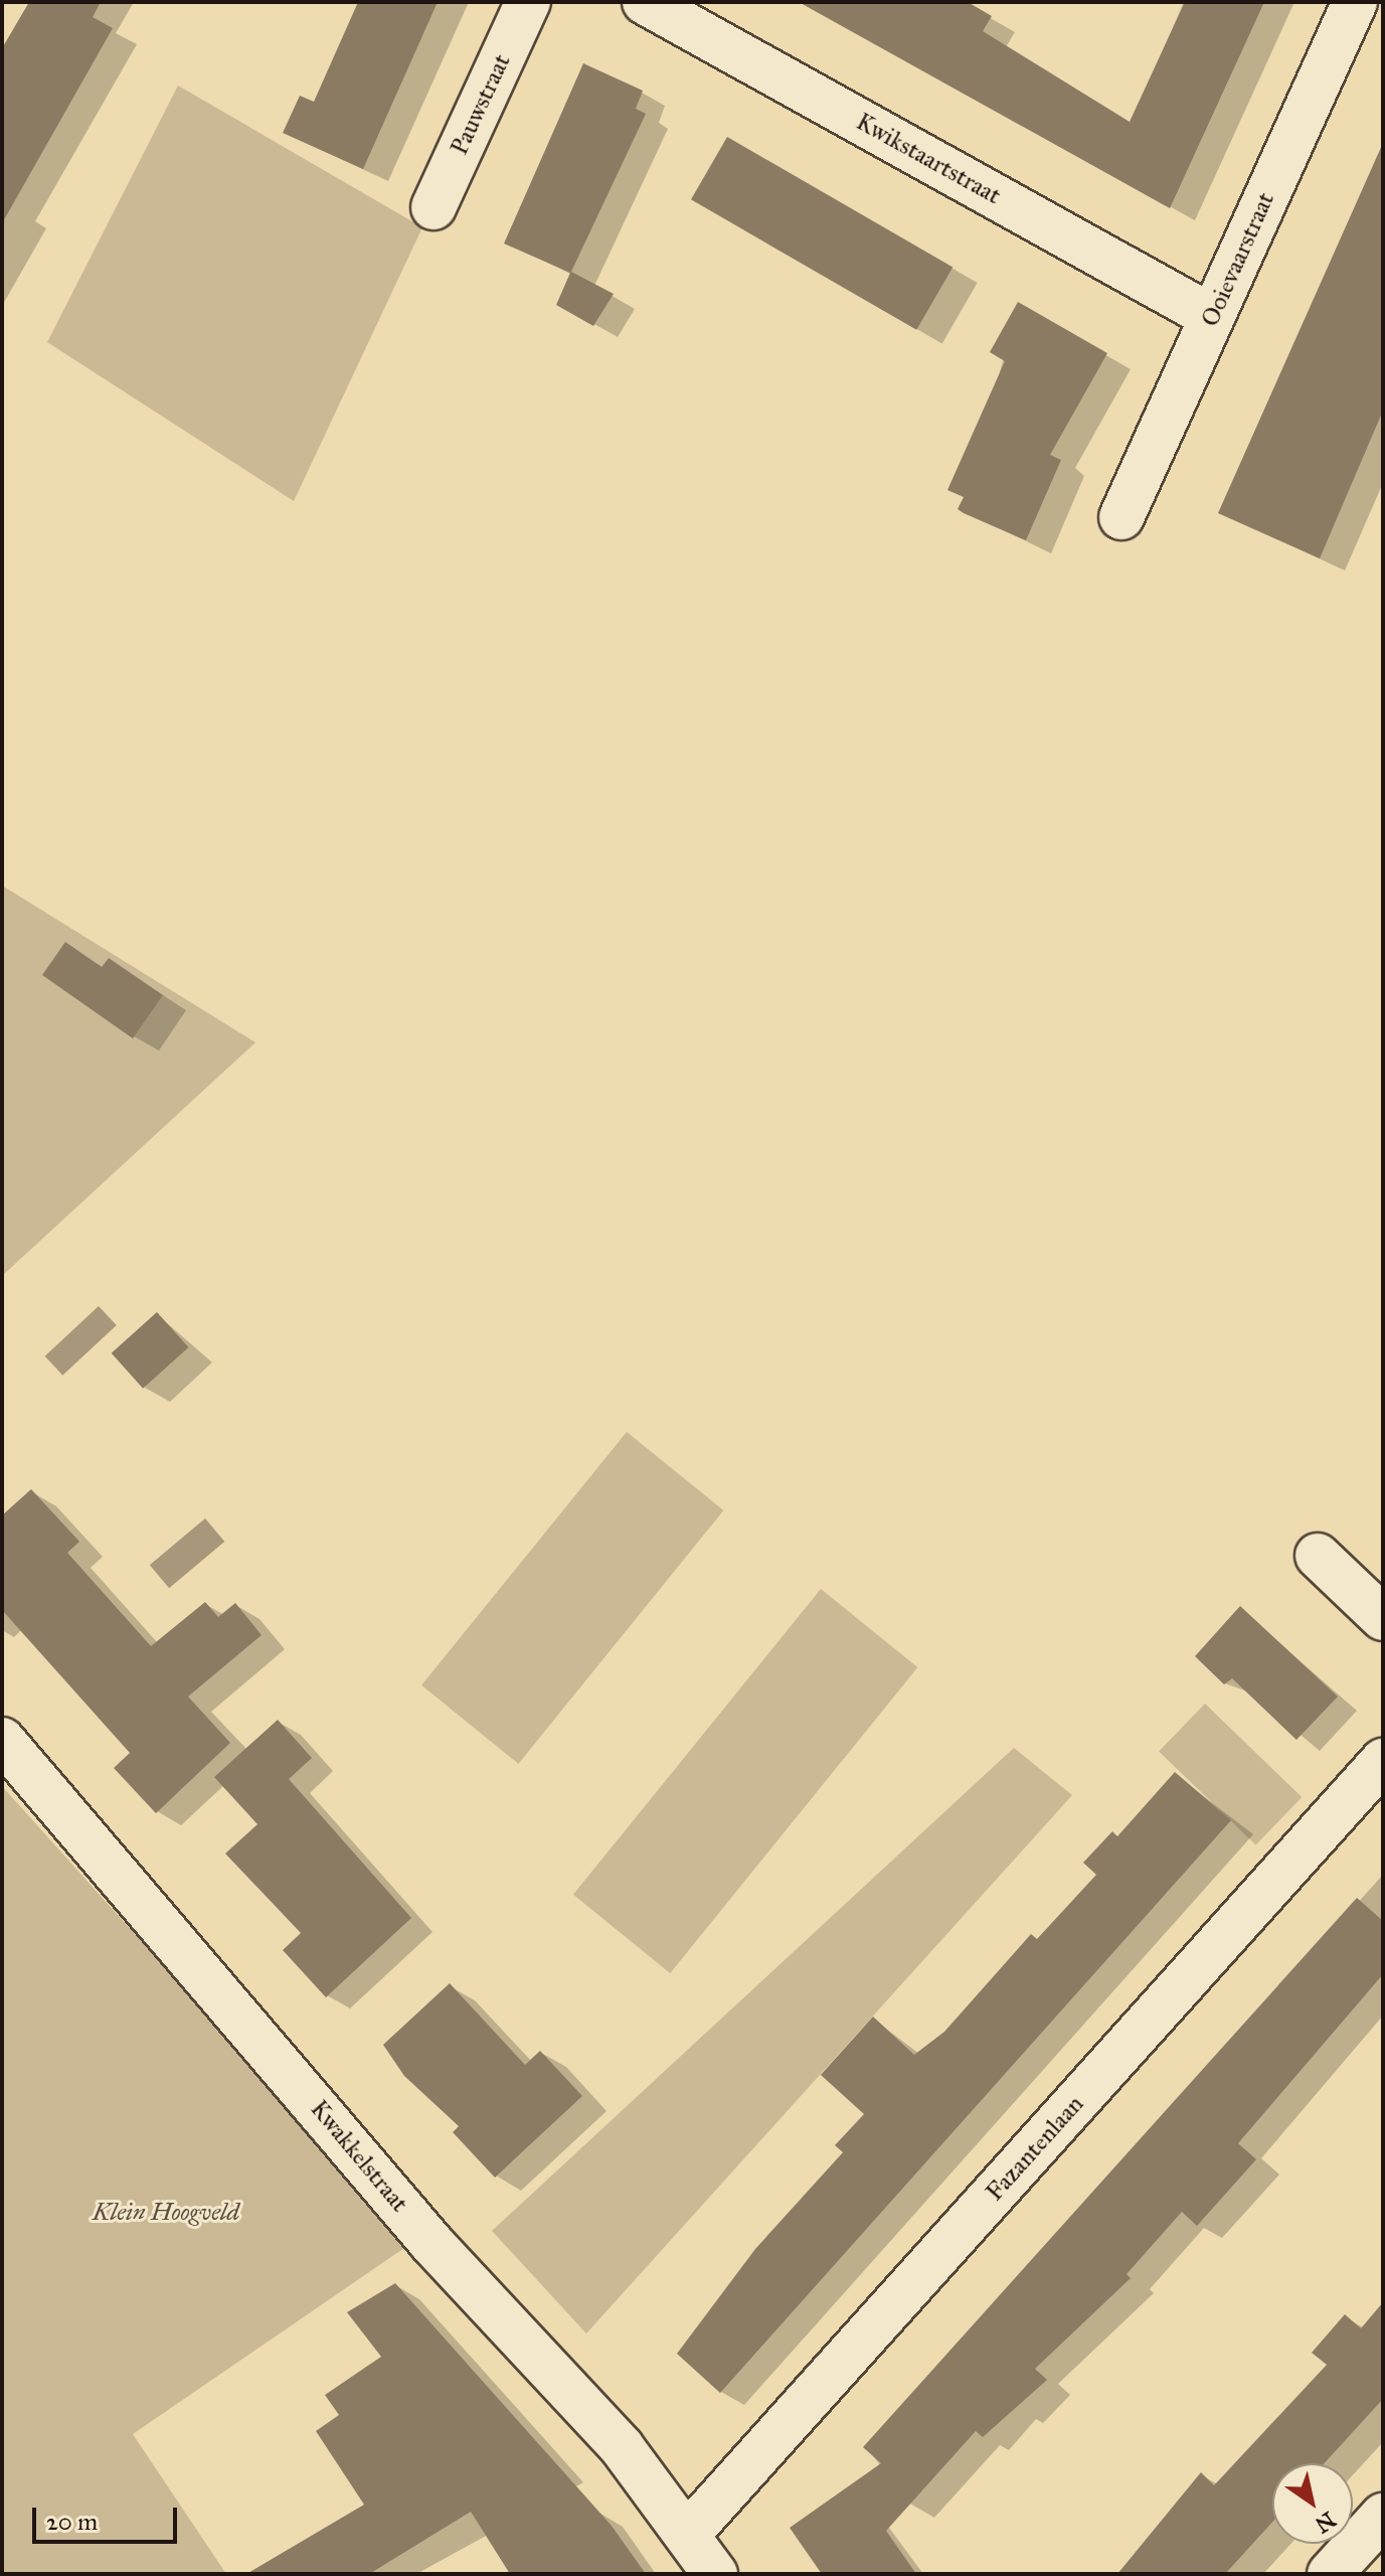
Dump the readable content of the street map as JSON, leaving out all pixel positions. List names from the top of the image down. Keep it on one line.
{"streets":{"street":["Pauwstraat","Kwikstaartstraat","Ooievaarstraat","Fazantenlaan","Kwakkelstraat"]},"crossings":[["Kwikstaartstraat","Ooievaarstraat"],["Fazantenlaan","Kwakkelstraat"]],"parks":["Klein Hoogveld"],"scale_bar":"20 m","north":"bottom right"}
